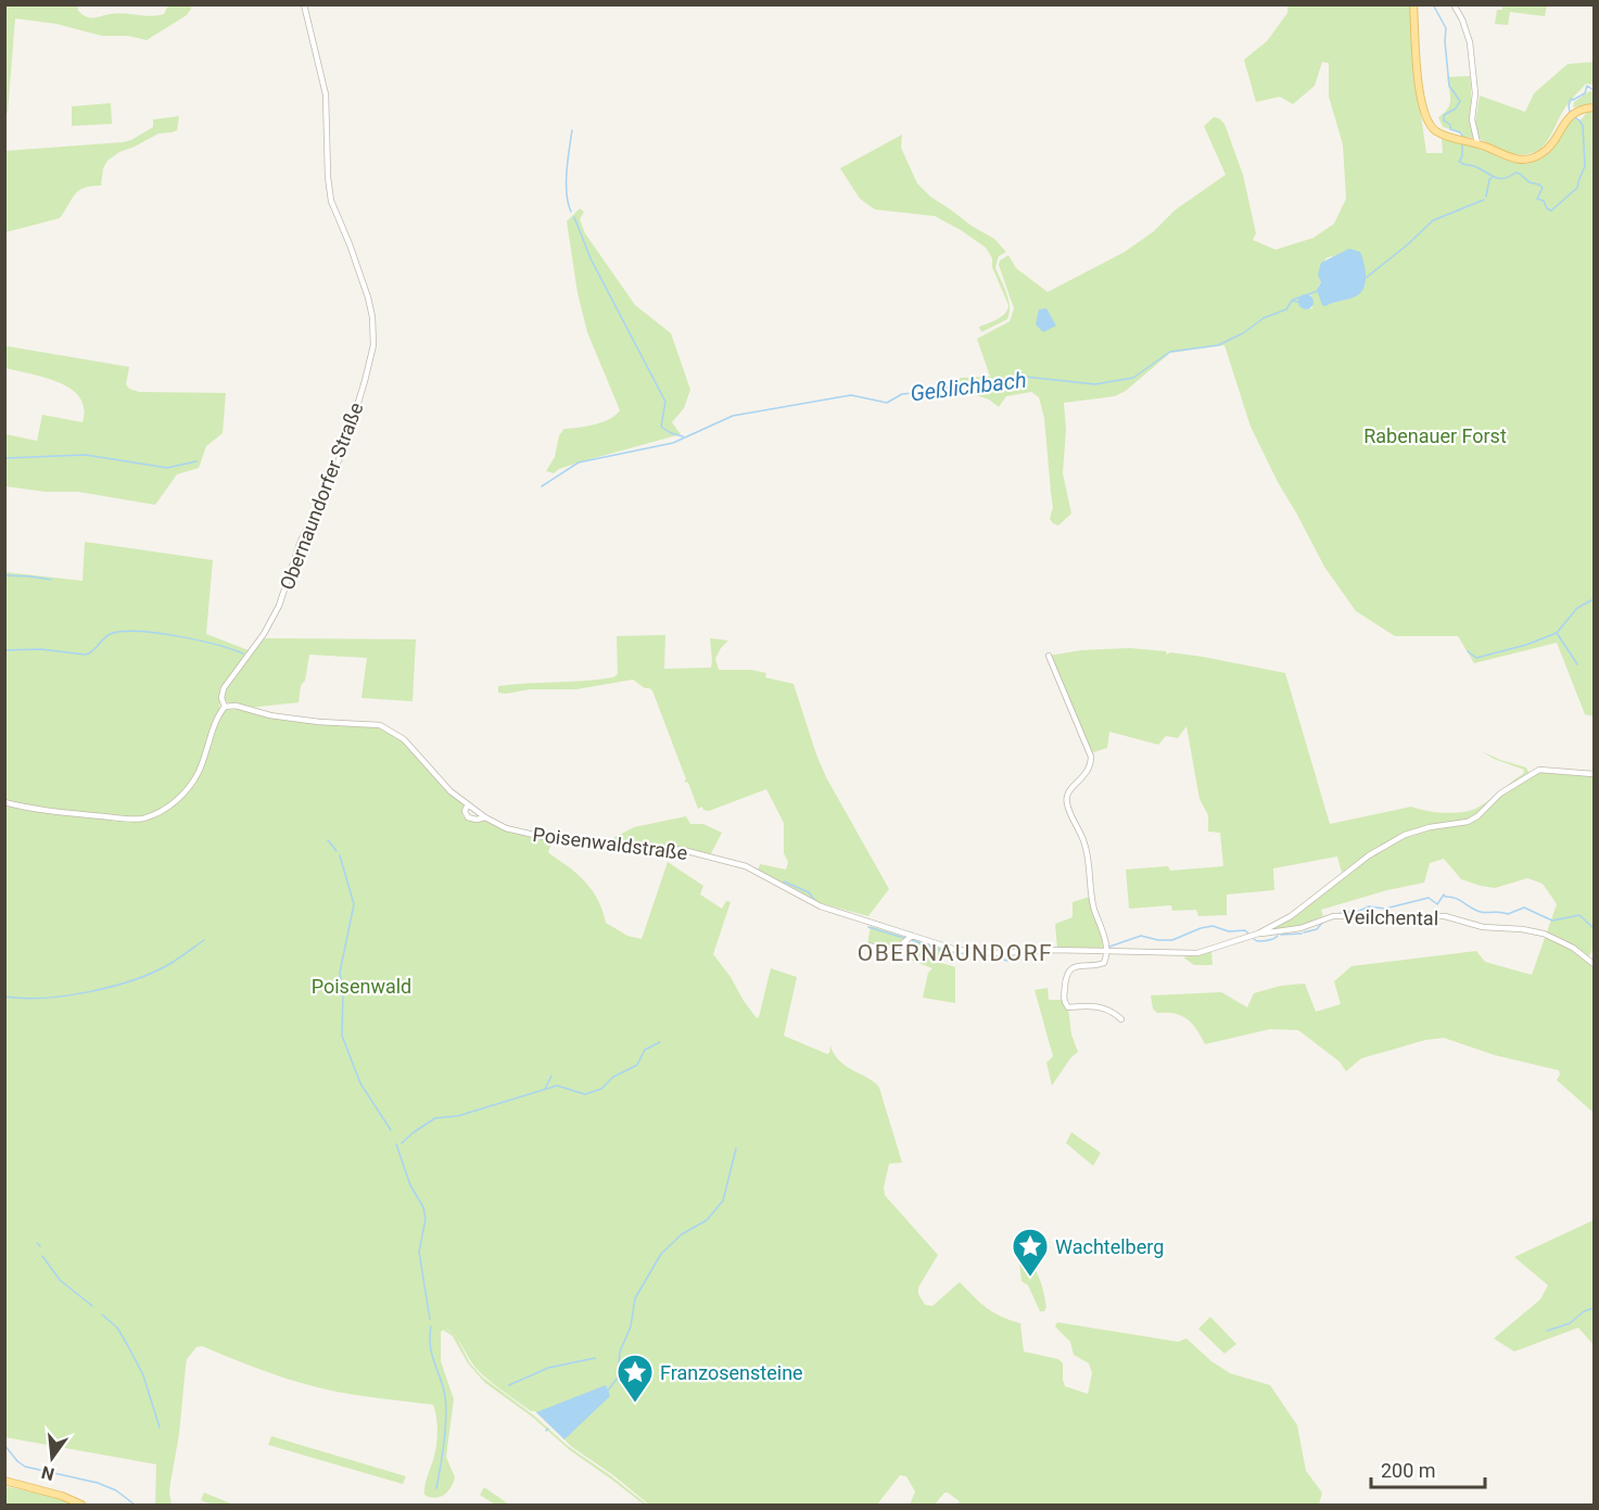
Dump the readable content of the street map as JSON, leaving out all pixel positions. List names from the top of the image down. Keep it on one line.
{"streets":{"street":["Obernaundorfer Straße","Poisenwaldstraße","Veilchental"]},"crossings":[["Obernaundorfer Straße","Poisenwaldstraße"],["Poisenwaldstraße","Veilchental"]],"districts":["OBERNAUNDORF"],"water":["Geßlichbach"],"parks":["Rabenauer Forst","Poisenwald"],"places":{"place":["Wachtelberg","Franzosensteine"]},"scale_bar":"200 m","north":"bottom"}
